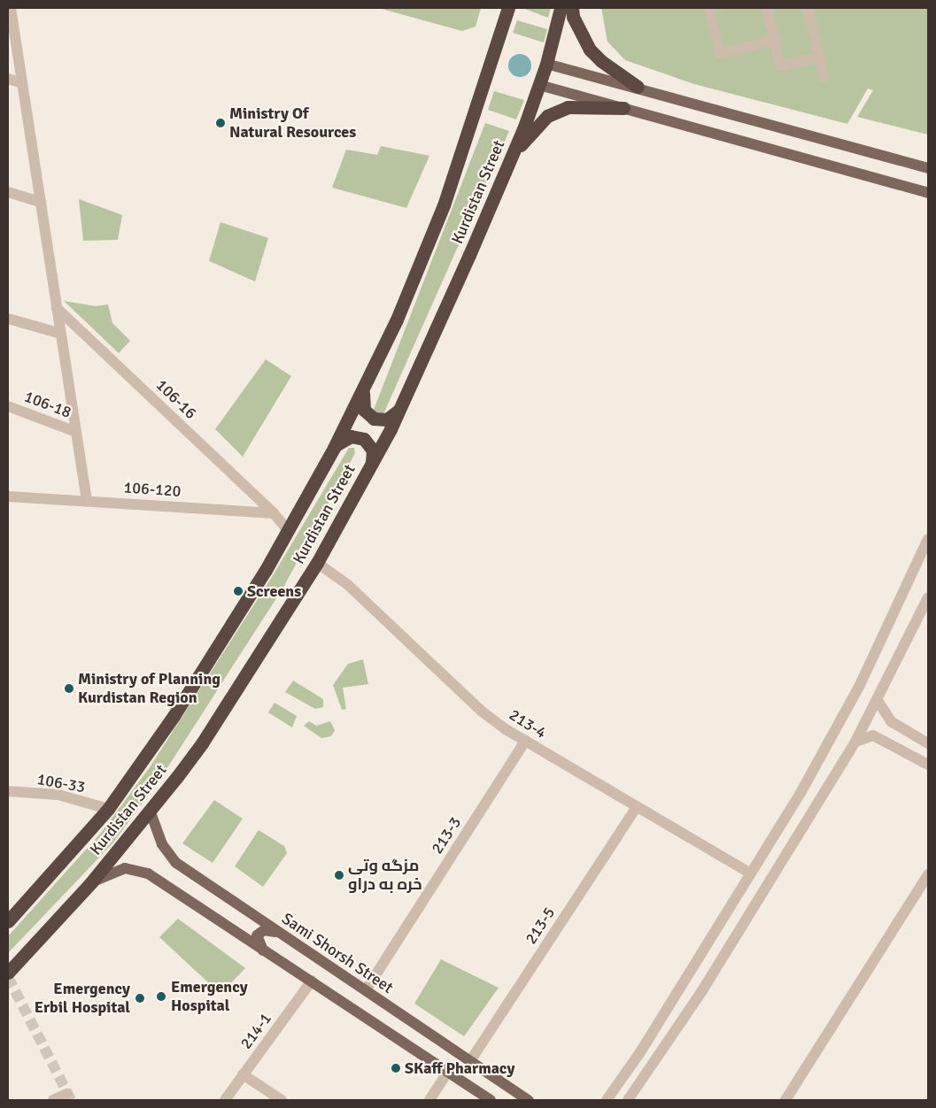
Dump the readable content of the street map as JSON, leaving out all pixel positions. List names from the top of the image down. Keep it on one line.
{"streets":{"highway":["Kurdistan Street"],"main road":["Sami Shorsh Street"],"street":["106-16","106-18","106-120","213-4","106-33","213-3","213-5","214-1"]},"crossings":[["Kurdistan Street","213-4"],["Kurdistan Street","106-33"],["Kurdistan Street","Sami Shorsh Street"],["106-16","106-120"],["213-4","213-3"],["213-4","213-5"],["213-3","Sami Shorsh Street"],["213-5","Sami Shorsh Street"]],"places":["Ministry Of Natural Resources","Screens","Ministry of Planning Kurdistan Region","مزگه وتى خره به دراو","Emergency Hospital","Emergency Erbil Hospital","SKaff Pharmacy"]}
